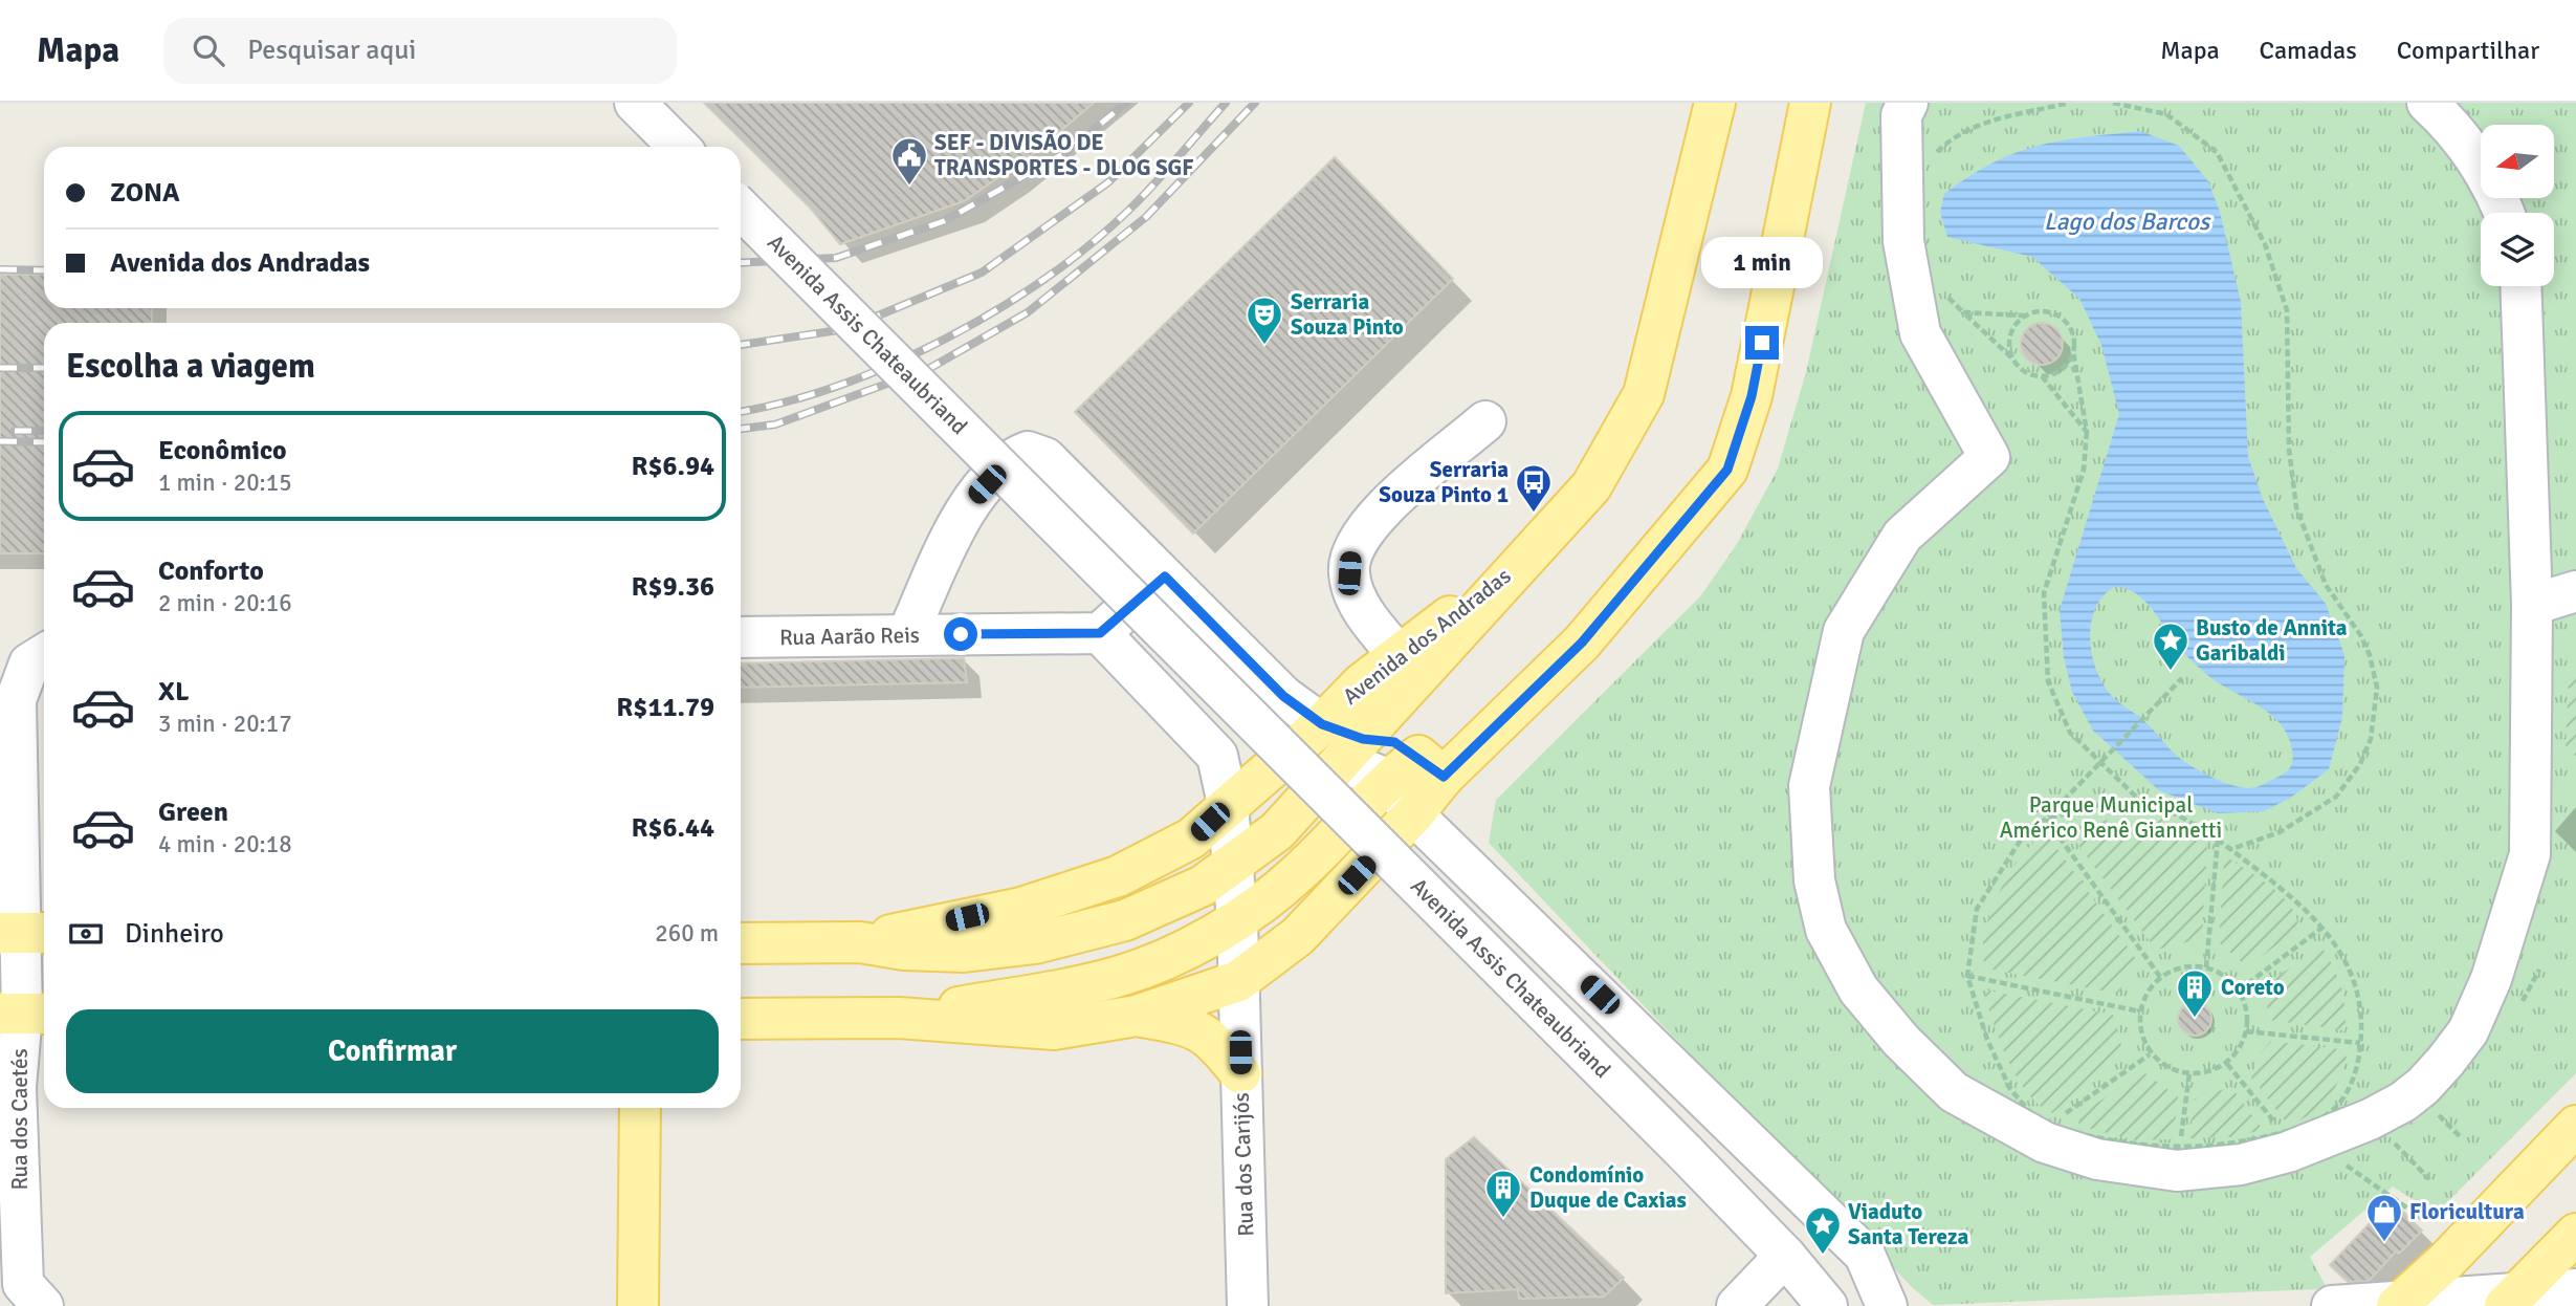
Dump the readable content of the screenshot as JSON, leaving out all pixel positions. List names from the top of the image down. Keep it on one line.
{"streets":{"main road":["Avenida dos Andradas"],"street":["Avenida Assis Chateaubriand","Rua Aarão Reis","Rua dos Caetés","Rua dos Carijós"]},"crossings":[["Avenida dos Andradas","Rua dos Carijós"]],"water":["Lago dos Barcos"],"parks":["Parque Municipal Américo Renê Giannetti"],"places":{"public building":["SEF - DIVISÃO DE TRANSPORTES - DLOG SGF"],"theatre":["Serraria Souza Pinto"],"bus stop":["Serraria Souza Pinto 1"],"place":["Busto de Annita Garibaldi","Viaduto Santa Tereza"],"building":["Coreto","Condomínio Duque de Caxias"],"shop":["Floricultura"]},"north":"left","page":{"header":"Mapa","search":"Pesquisar aqui","nav":["Mapa","Camadas","Compartilhar"],"banner":["ZONA","Avenida dos Andradas"],"bubble":"1 min","heading":"Escolha a viagem","list":[{"name":"Econômico","note":"1 min · 20:15","value":"R$6.94"},{"name":"Conforto","note":"2 min · 20:16","value":"R$9.36"},{"name":"XL","note":"3 min · 20:17","value":"R$11.79"},{"name":"Green","note":"4 min · 20:18","value":"R$6.44"}],"pay":["Dinheiro","260 m"],"buttons":"Confirmar"}}
